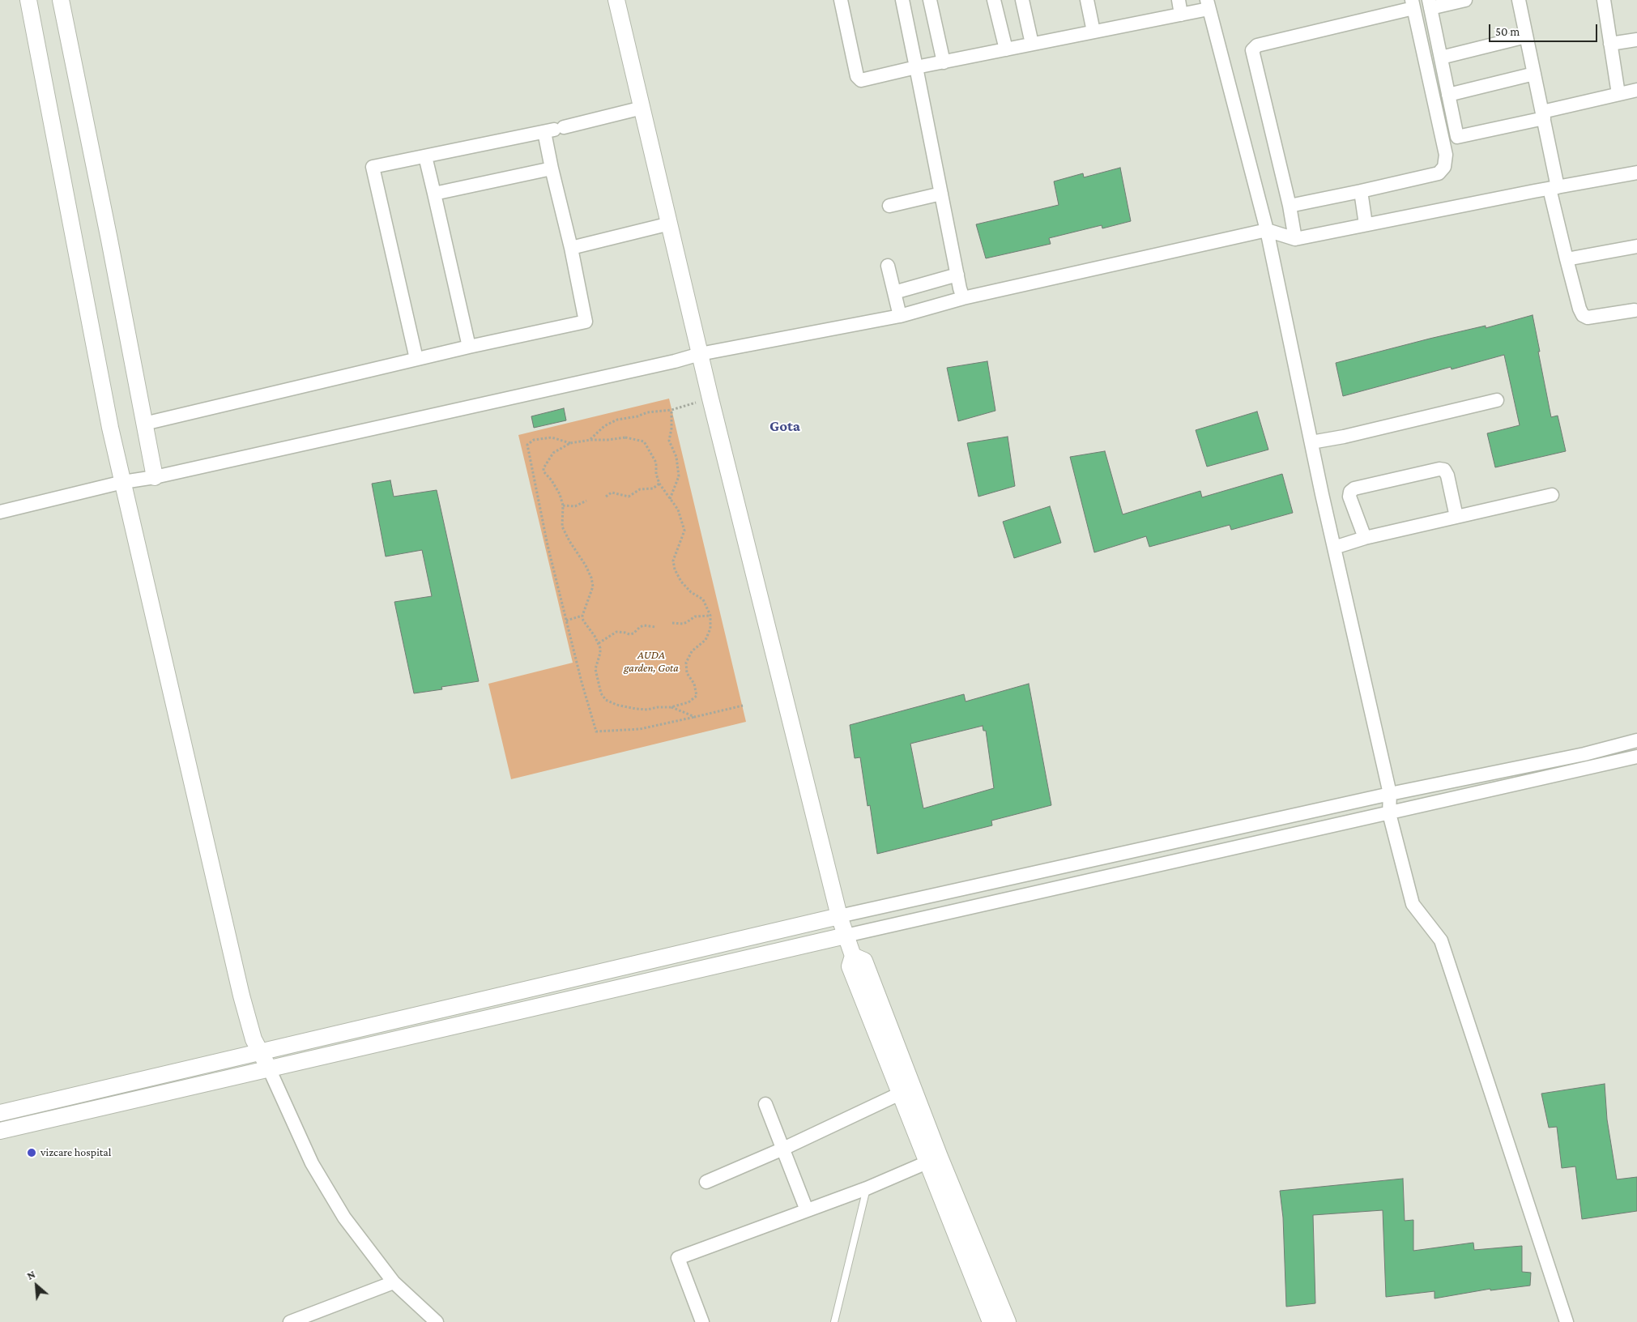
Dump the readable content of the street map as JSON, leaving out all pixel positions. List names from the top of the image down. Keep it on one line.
{"districts":["Gota"],"parks":["AUDA garden, Gota"],"places":["vizcare hospital"],"scale_bar":"50 m","north":"top left"}
